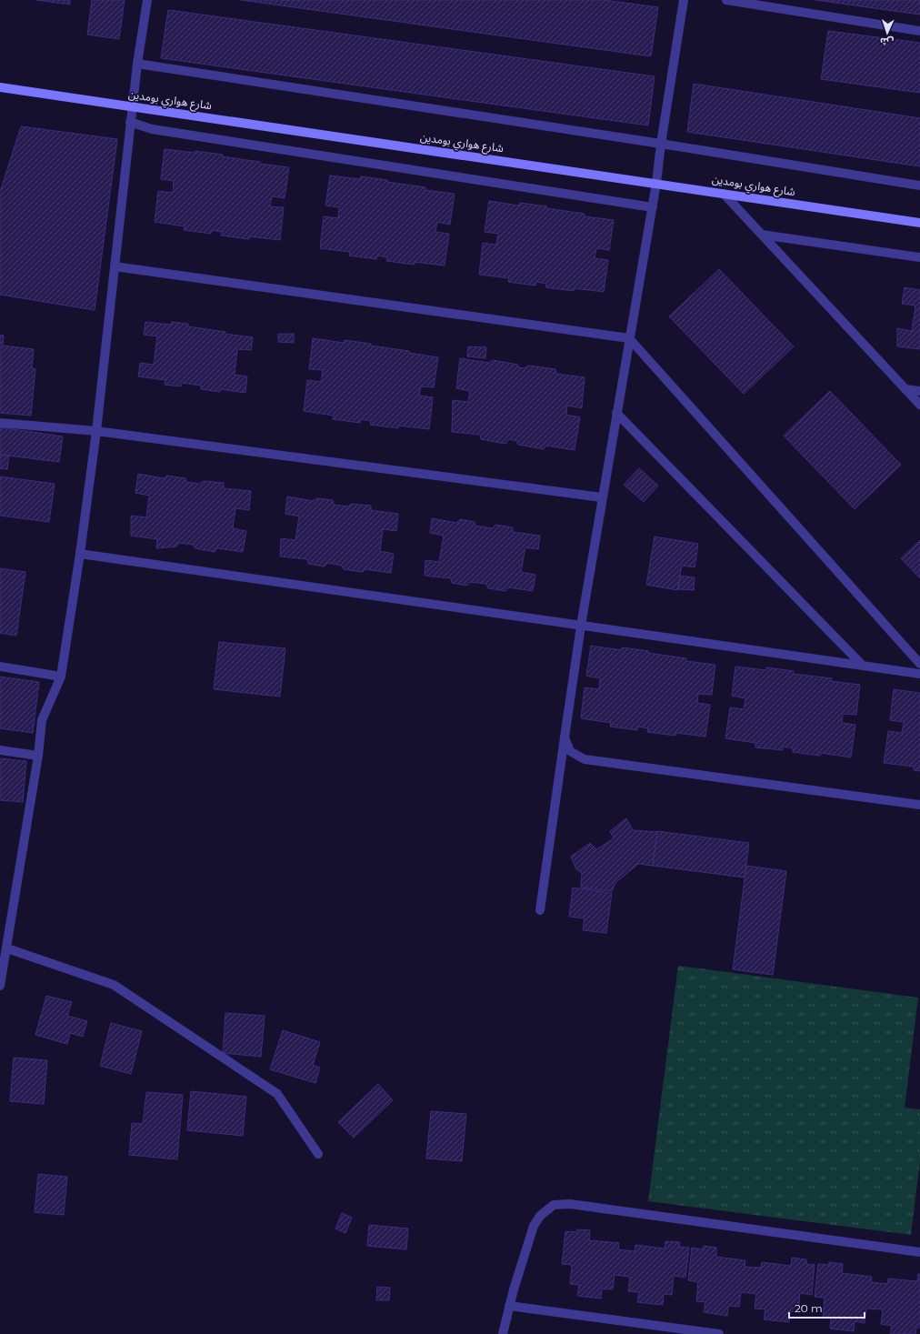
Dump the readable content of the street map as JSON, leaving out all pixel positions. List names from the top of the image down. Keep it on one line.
{"streets":{"main road":["شارع هواري بومدين"]},"scale_bar":"20 m","north":"bottom"}
